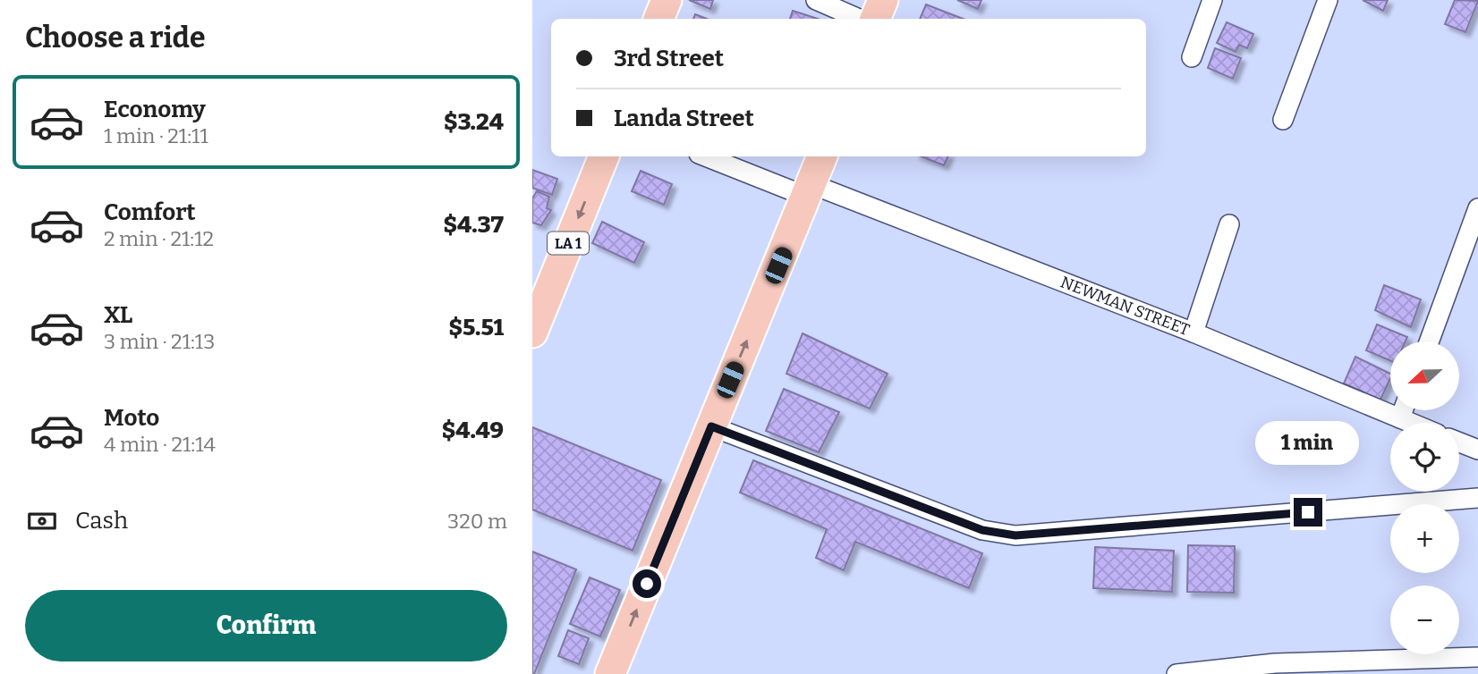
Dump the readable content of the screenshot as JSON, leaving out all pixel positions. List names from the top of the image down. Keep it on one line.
{"streets":{"main road":["LA 1"],"street":["NEWMAN STREET"]},"north":"left","page":{"heading":"Choose a ride","banner":["3rd Street","Landa Street"],"list":[{"name":"Economy","note":"1 min · 21:11","value":"$3.24"},{"name":"Comfort","note":"2 min · 21:12","value":"$4.37"},{"name":"XL","note":"3 min · 21:13","value":"$5.51"},{"name":"Moto","note":"4 min · 21:14","value":"$4.49"}],"map_buttons":["+","−"],"bubble":"1 min","pay":["Cash","320 m"],"buttons":"Confirm"}}
